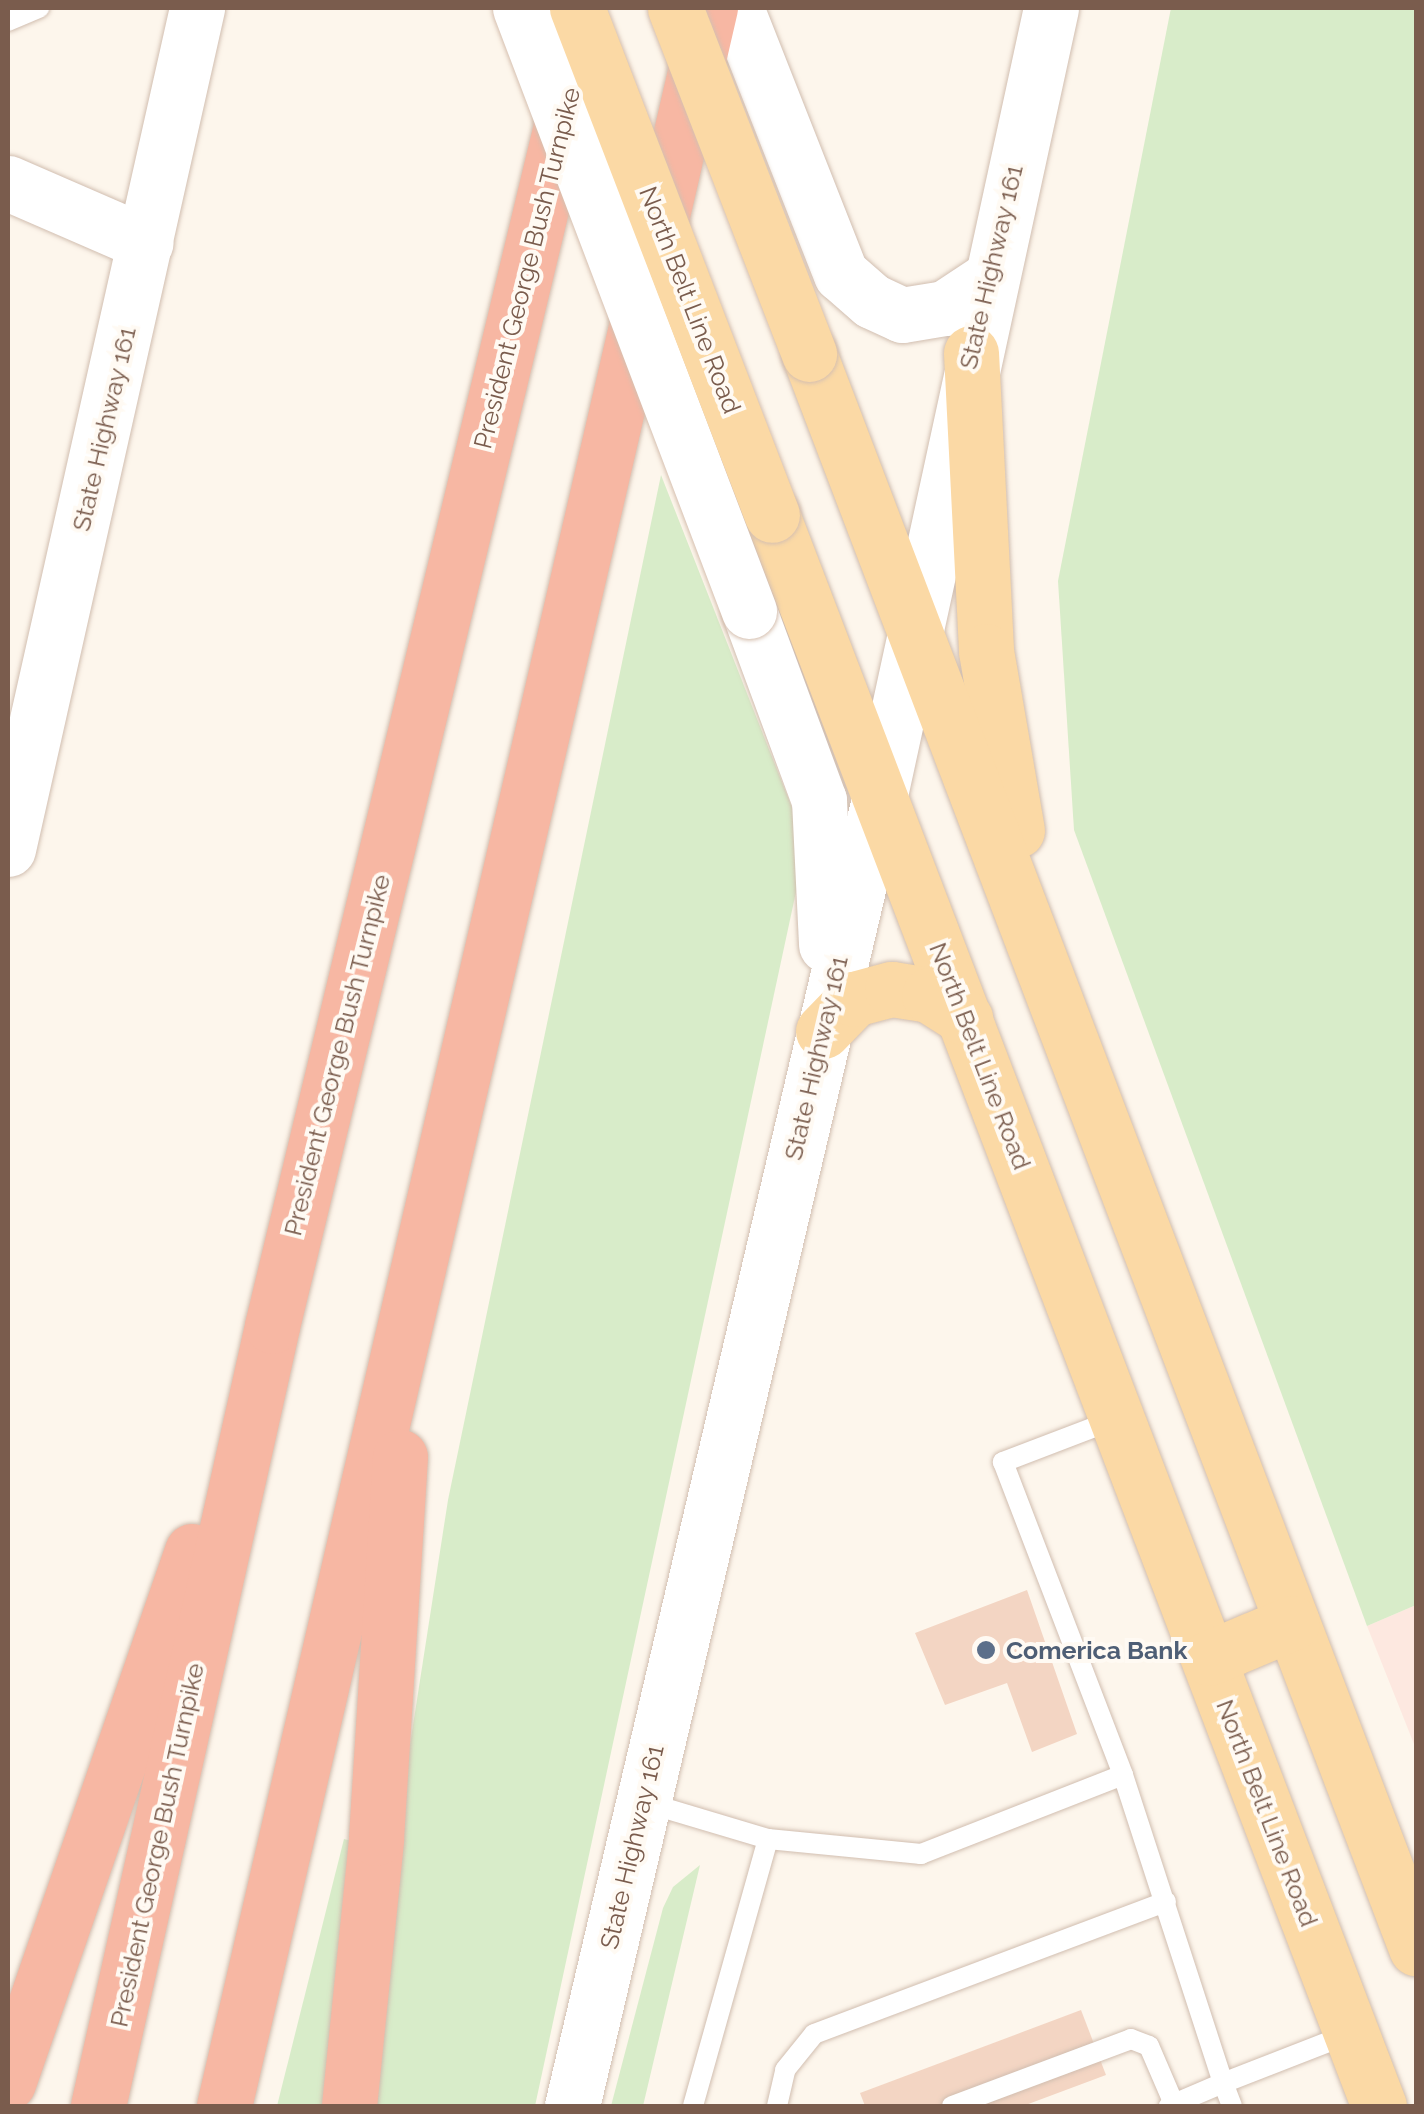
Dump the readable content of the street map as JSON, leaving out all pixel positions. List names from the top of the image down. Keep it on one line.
{"streets":{"highway":["President George Bush Turnpike"],"main road":["State Highway 161","North Belt Line Road"]},"crossings":[["State Highway 161","North Belt Line Road"]],"places":["Comerica Bank"]}
